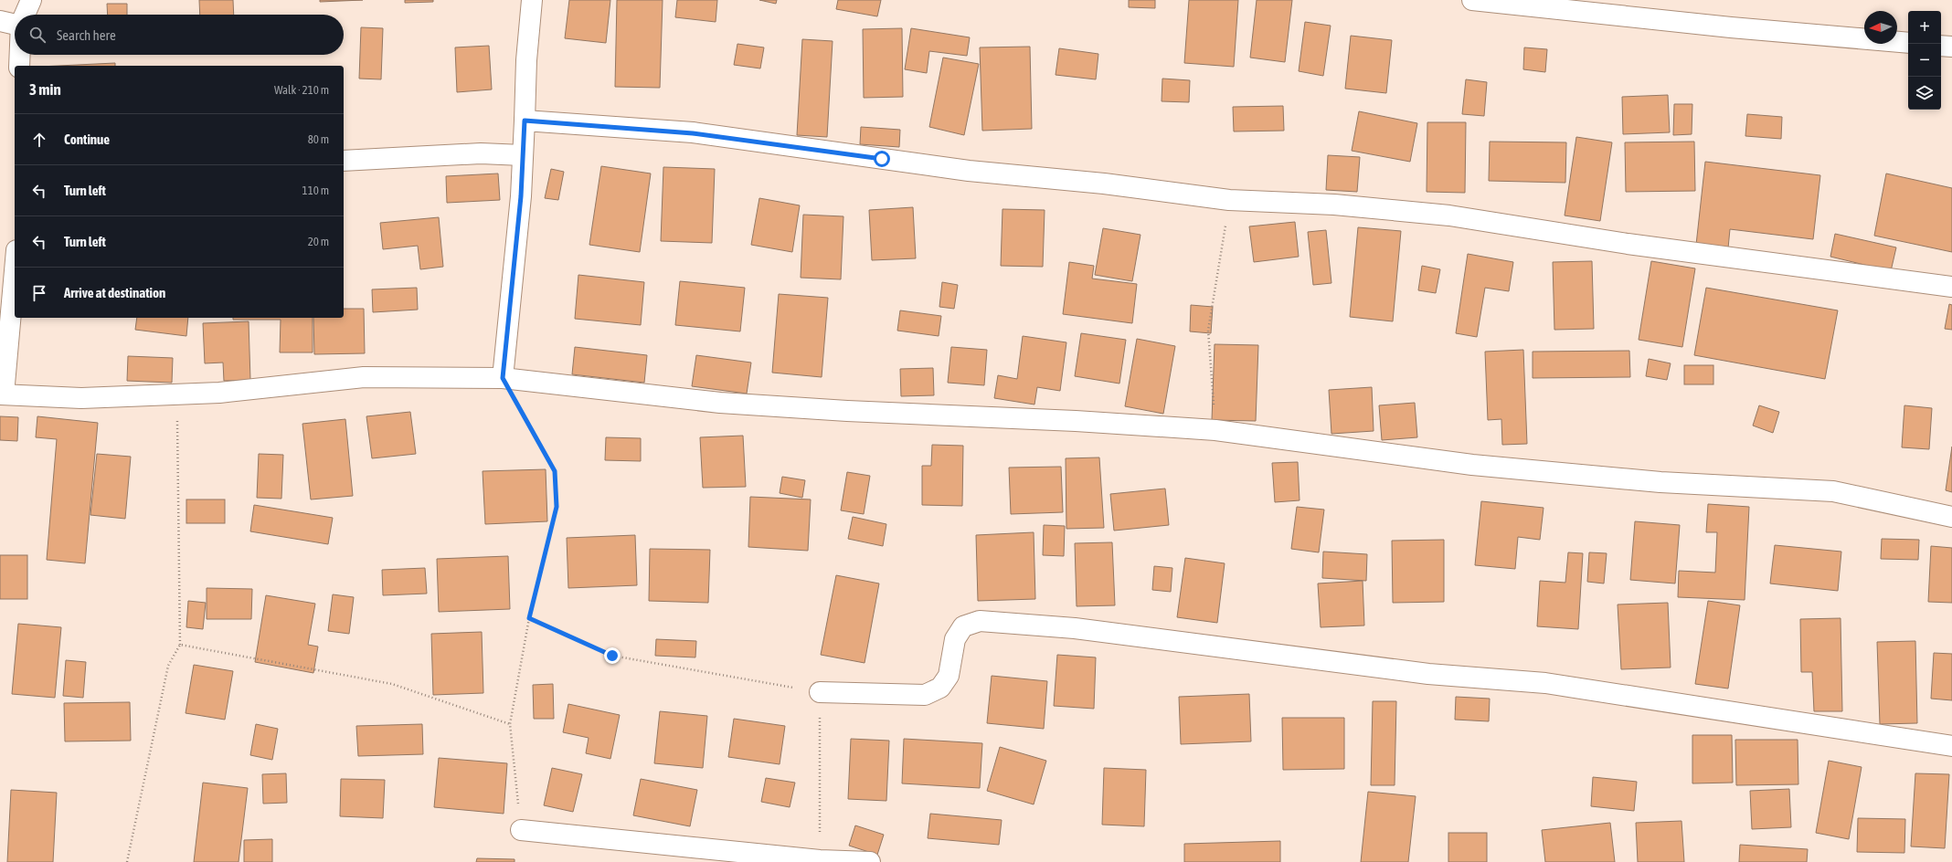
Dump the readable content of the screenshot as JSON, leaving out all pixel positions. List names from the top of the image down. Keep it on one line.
{"north":"left","page":{"map_buttons":["+","−"],"search":"Search here","heading":["3 min","Walk · 210 m"],"list":[["Continue","80 m"],["Turn left","110 m"],["Turn left","20 m"],"Arrive at destination"]}}
